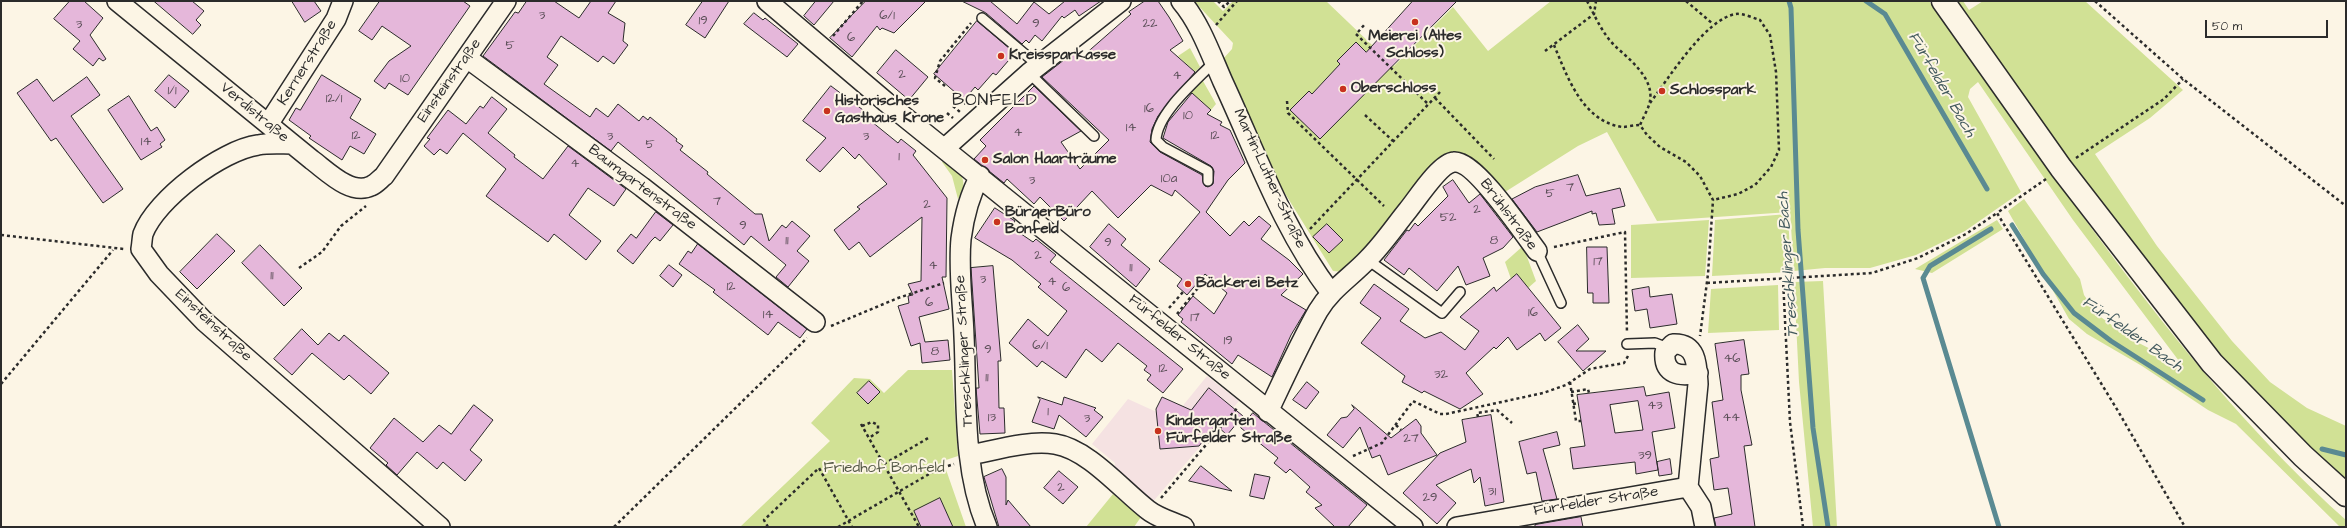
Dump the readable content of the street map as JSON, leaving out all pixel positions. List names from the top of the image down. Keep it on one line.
{"streets":{"street":["Kernerstraße","Einsteinstraße","Verdistraße","Martin-Luther-Straße","Baumgartenstraße","Brühlstraße","Fürfelder Straße","Treschklinger Straße"]},"crossings":[["Kernerstraße","Verdistraße"],["Einsteinstraße","Verdistraße"],["Einsteinstraße","Baumgartenstraße"],["Fürfelder Straße","Treschklinger Straße"]],"districts":["BONFELD"],"water":["Fürfelder Bach","Treschklinger Bach"],"parks":["Friedhof Bonfeld"],"places":["Meierei (Altes Schloss)","Kreissparkasse","Oberschloss","Schlosspark","Historisches Gasthaus Krone","Salon Haarträume","BürgerBüro Bonfeld","Bäckerei Betz","Kindergarten Fürfelder Straße"],"house_numbers":["3","6/1","19","9","22","3","6","5","2","4","10","1/1","12/1","16","10","14","4","12","12","3","3","14","5","1","4","10a","3","7","5","7","2","2","52","9","11","8","9","2","17","4","11","11","3","4","12","6","6","16","14","17","19","6/1","9","8","46","12","32","11","43","1","13","44","3","27","39","2","31","29"],"scale_bar":"50 m"}
